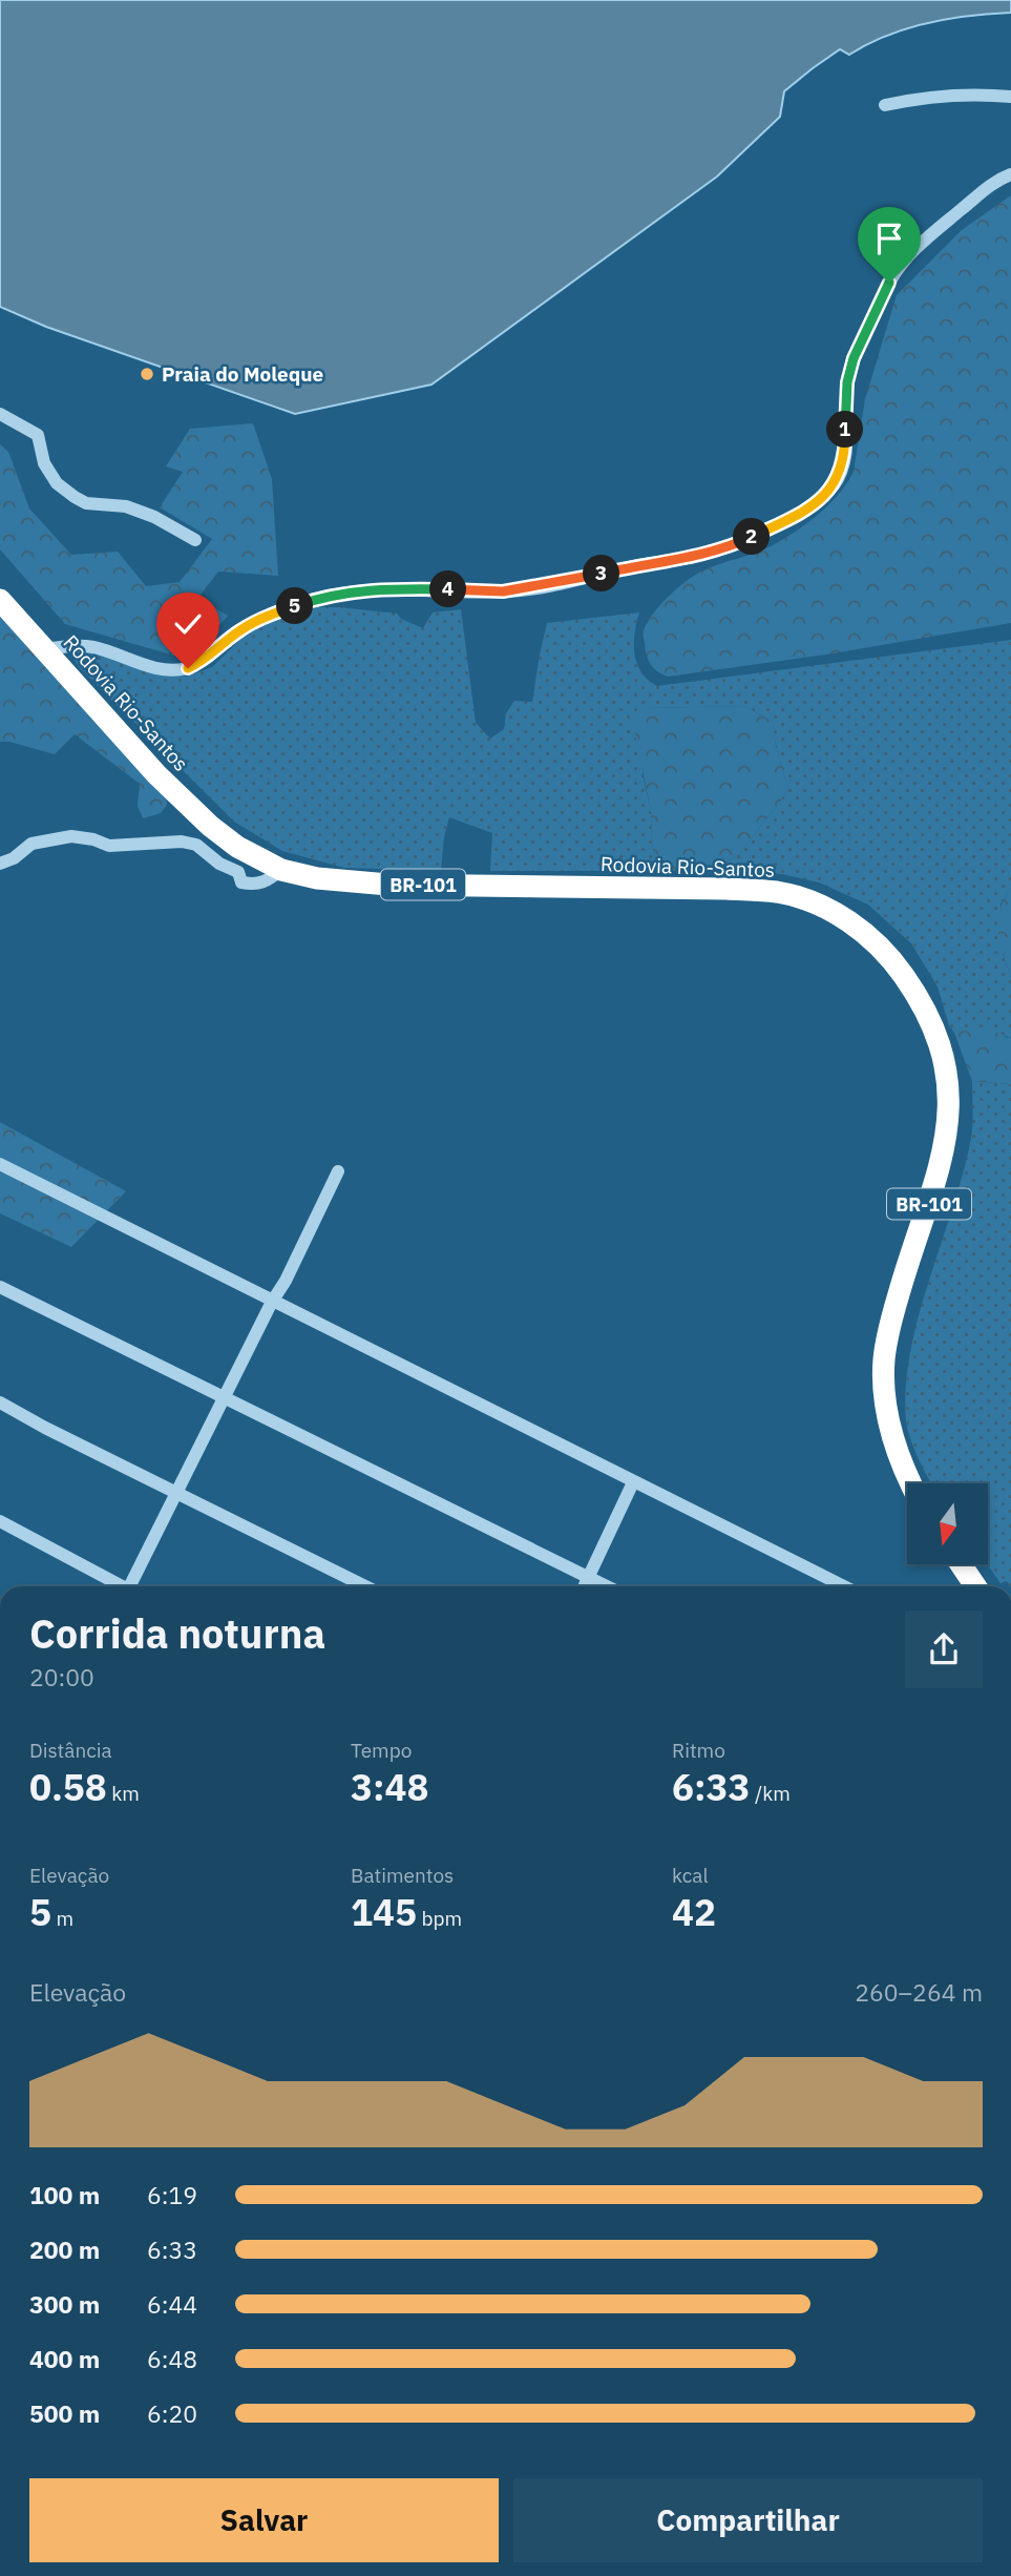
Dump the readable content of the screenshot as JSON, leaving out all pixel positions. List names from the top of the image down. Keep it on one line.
{"streets":{"highway":["Rodovia Rio-Santos","BR-101"]},"places":["Praia do Moleque"],"north":"bottom","page":{"pins":["1","2","3","4","5"],"heading":["Corrida noturna","20:00"],"stats":[["Distância","0.58 km"],["Tempo","3:48"],["Ritmo","6:33 /km"],["Elevação","5 m"],["Batimentos","145 bpm"],["kcal","42"]],"chart":["Elevação","260–264 m"],"list":[{"name":"100 m","note":"6:19"},{"name":"200 m","note":"6:33"},{"name":"300 m","note":"6:44"},{"name":"400 m","note":"6:48"},{"name":"500 m","note":"6:20"}],"buttons":["Salvar","Compartilhar"]}}
